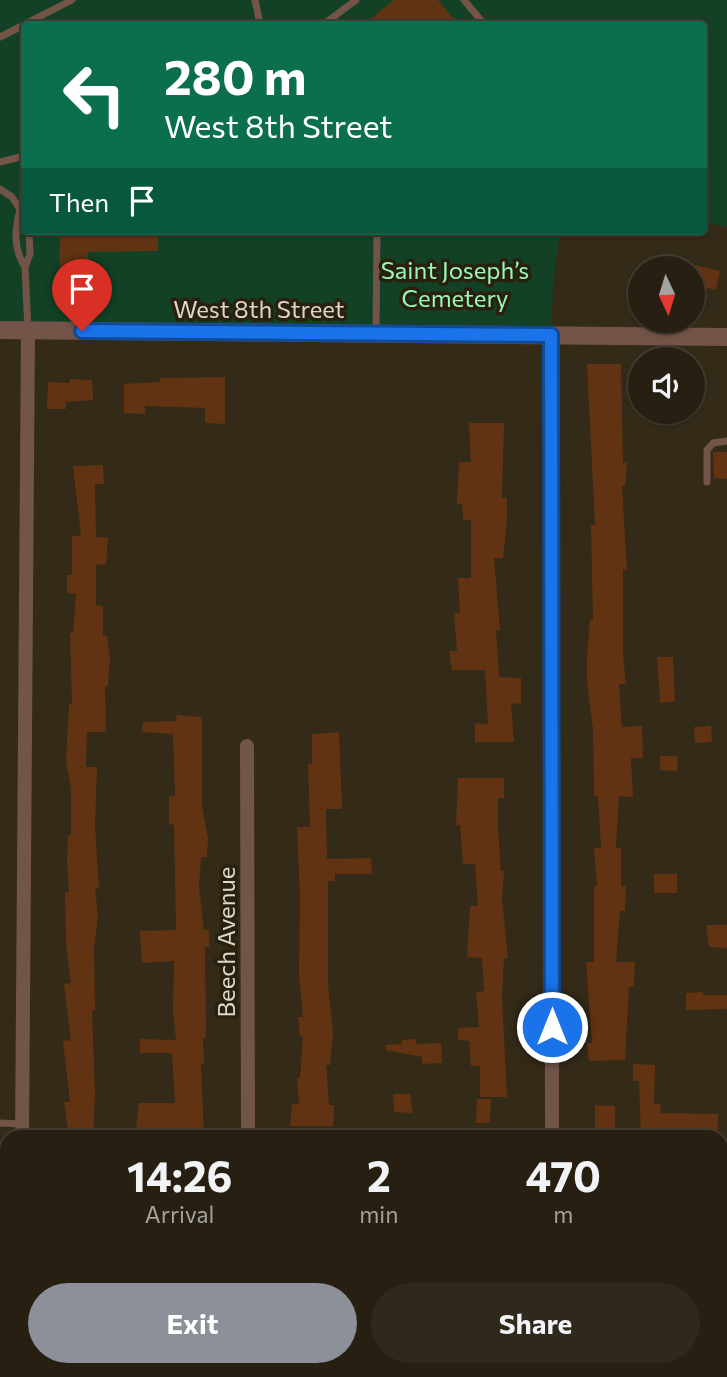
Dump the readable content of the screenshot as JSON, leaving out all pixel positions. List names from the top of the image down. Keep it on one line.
{"streets":{"street":["West 8th Street","Beech Avenue"]},"parks":["Saint Joseph’s Cemetery"],"north":"bottom","page":{"turn":["280 m","West 8th Street"],"then":"Then","eta":["14:26","Arrival","2","min","470","m"],"buttons":["Exit","Share"]}}
